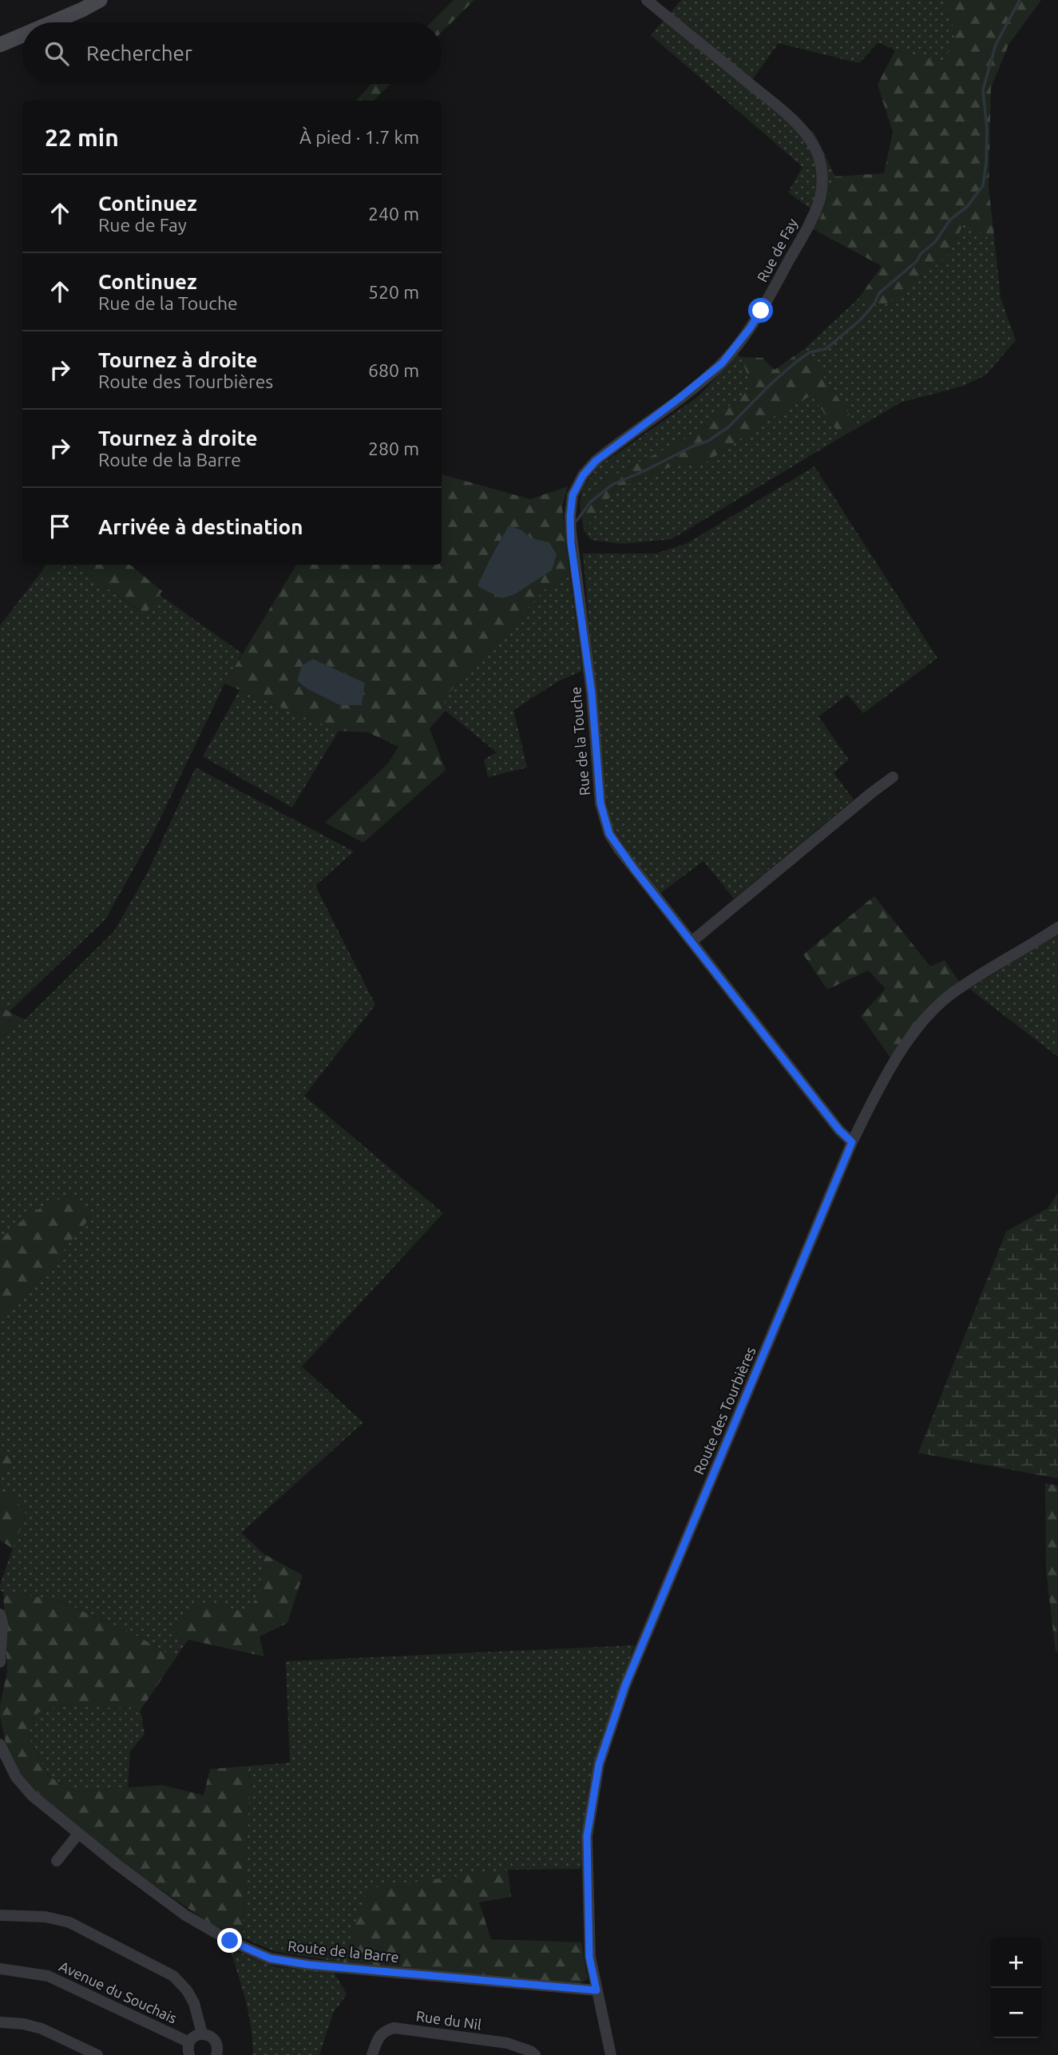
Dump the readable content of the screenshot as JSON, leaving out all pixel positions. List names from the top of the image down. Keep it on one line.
{"streets":{"street":["Rue de Fay","Rue de la Touche","Route des Tourbières","Route de la Barre","Avenue du Souchais","Rue du Nil"]},"crossings":[["Rue de Fay","Rue de la Touche"],["Rue de la Touche","Route des Tourbières"],["Route des Tourbières","Route de la Barre"]],"page":{"search":"Rechercher","heading":["22 min","À pied · 1.7 km"],"list":[["Continuez","Rue de Fay","240 m"],["Continuez","Rue de la Touche","520 m"],["Tournez à droite","Route des Tourbières","680 m"],["Tournez à droite","Route de la Barre","280 m"],"Arrivée à destination"],"map_buttons":["+","−"]}}
